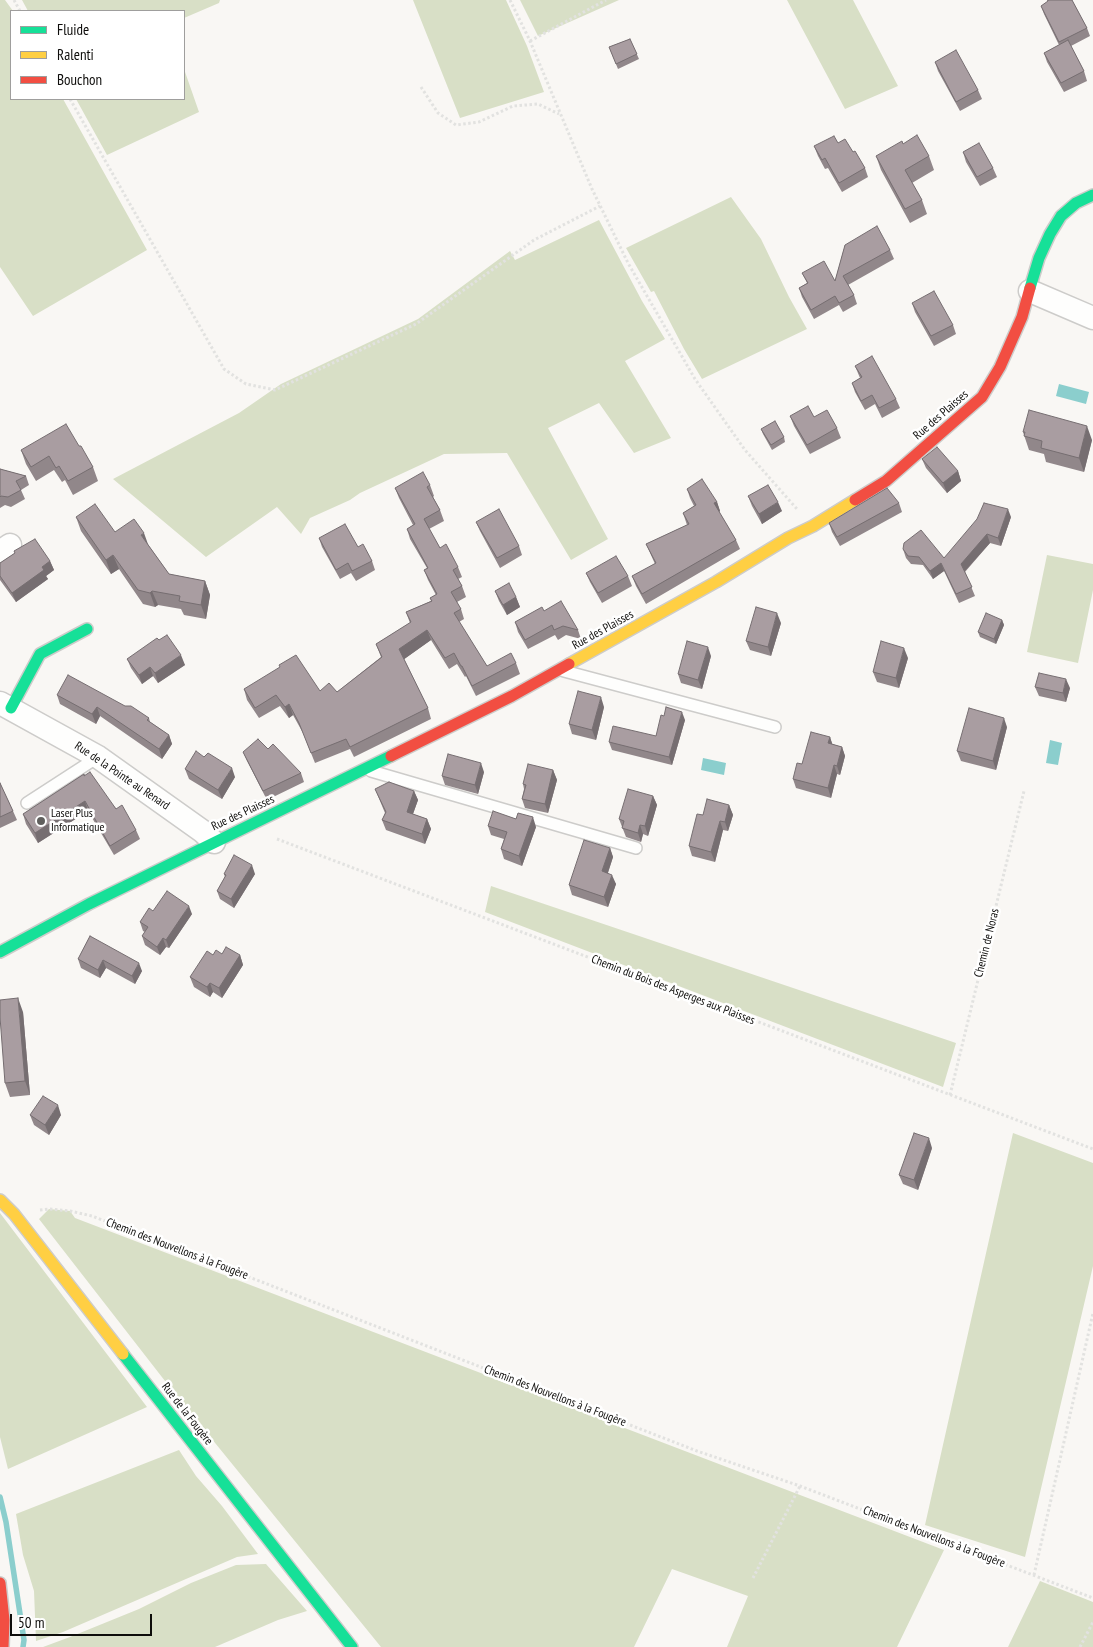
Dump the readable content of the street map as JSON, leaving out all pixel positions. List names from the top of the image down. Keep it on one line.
{"streets":{"street":["Rue des Plaisses","Rue de la Pointe au Renard","Rue de la Fougère"],"path":["Chemin de Noras","Chemin du Bois des Asperges aux Plaisses","Chemin des Nouvellons à la Fougère"]},"crossings":[["Rue des Plaisses","Rue de la Pointe au Renard"],["Rue des Plaisses","Chemin du Bois des Asperges aux Plaisses"],["Chemin de Noras","Chemin du Bois des Asperges aux Plaisses"],["Chemin des Nouvellons à la Fougère","Rue de la Fougère"]],"places":["Laser Plus Informatique"],"legend":["Fluide","Ralenti","Bouchon"],"scale_bar":"50 m"}
